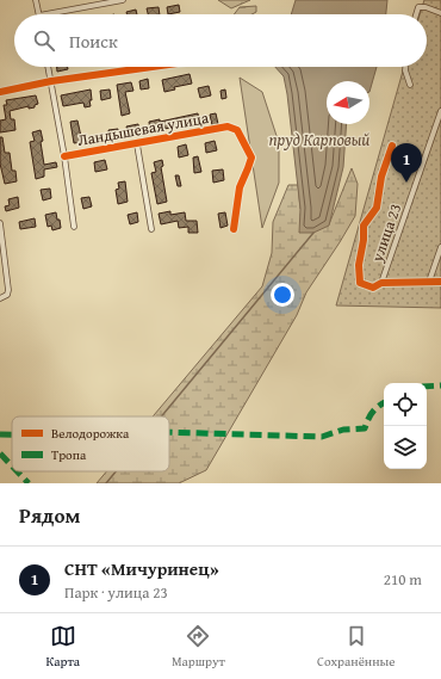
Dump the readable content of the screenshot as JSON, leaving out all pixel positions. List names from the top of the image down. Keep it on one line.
{"streets":{"street":["Ландышевая улица","улица 23"]},"water":["пруд Карповый"],"legend":["Велодорожка","Тропа"],"north":"left","page":{"search":"Поиск","pins":"1","heading":"Рядом","list":[{"mark":"1","name":"СНТ «Мичуринец»","note":"Парк · улица 23","value":"210 m"}],"nav":["Карта","Маршрут","Сохранённые"]}}
